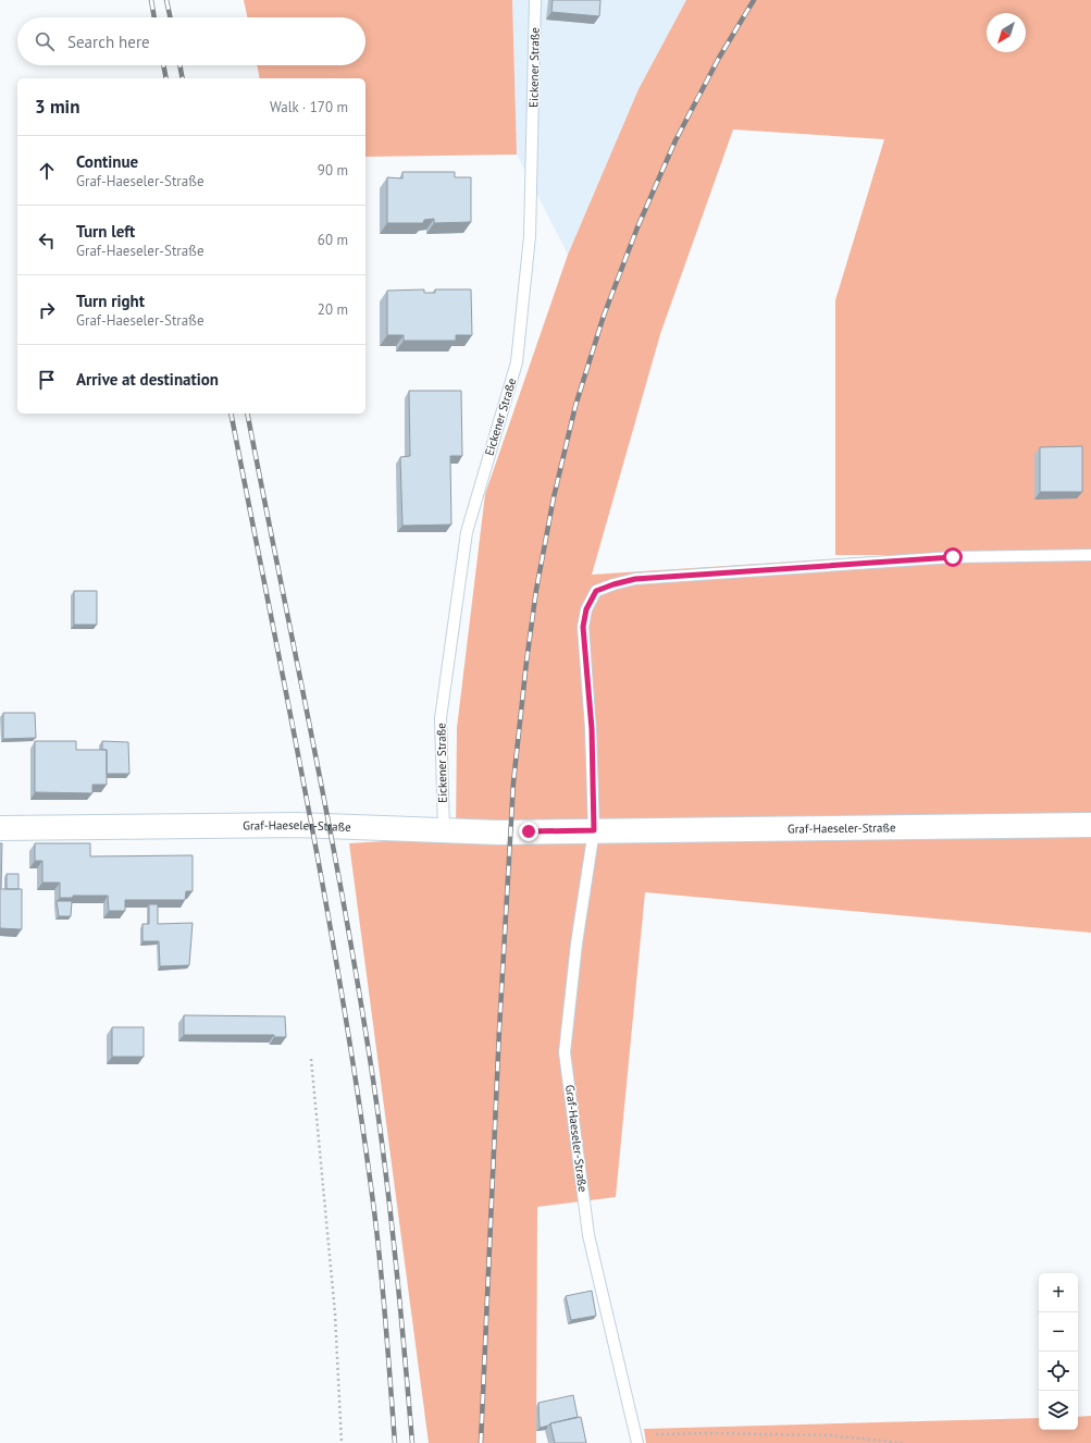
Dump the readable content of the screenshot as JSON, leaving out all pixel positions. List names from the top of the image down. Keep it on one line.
{"streets":{"street":["Graf-Haeseler-Straße"],"lane":["Eickener Straße"]},"crossings":[["Eickener Straße","Graf-Haeseler-Straße"]],"north":"bottom left","page":{"search":"Search here","heading":["3 min","Walk · 170 m"],"list":[["Continue","Graf-Haeseler-Straße","90 m"],["Turn left","Graf-Haeseler-Straße","60 m"],["Turn right","Graf-Haeseler-Straße","20 m"],"Arrive at destination"],"map_buttons":["+","−"]}}
